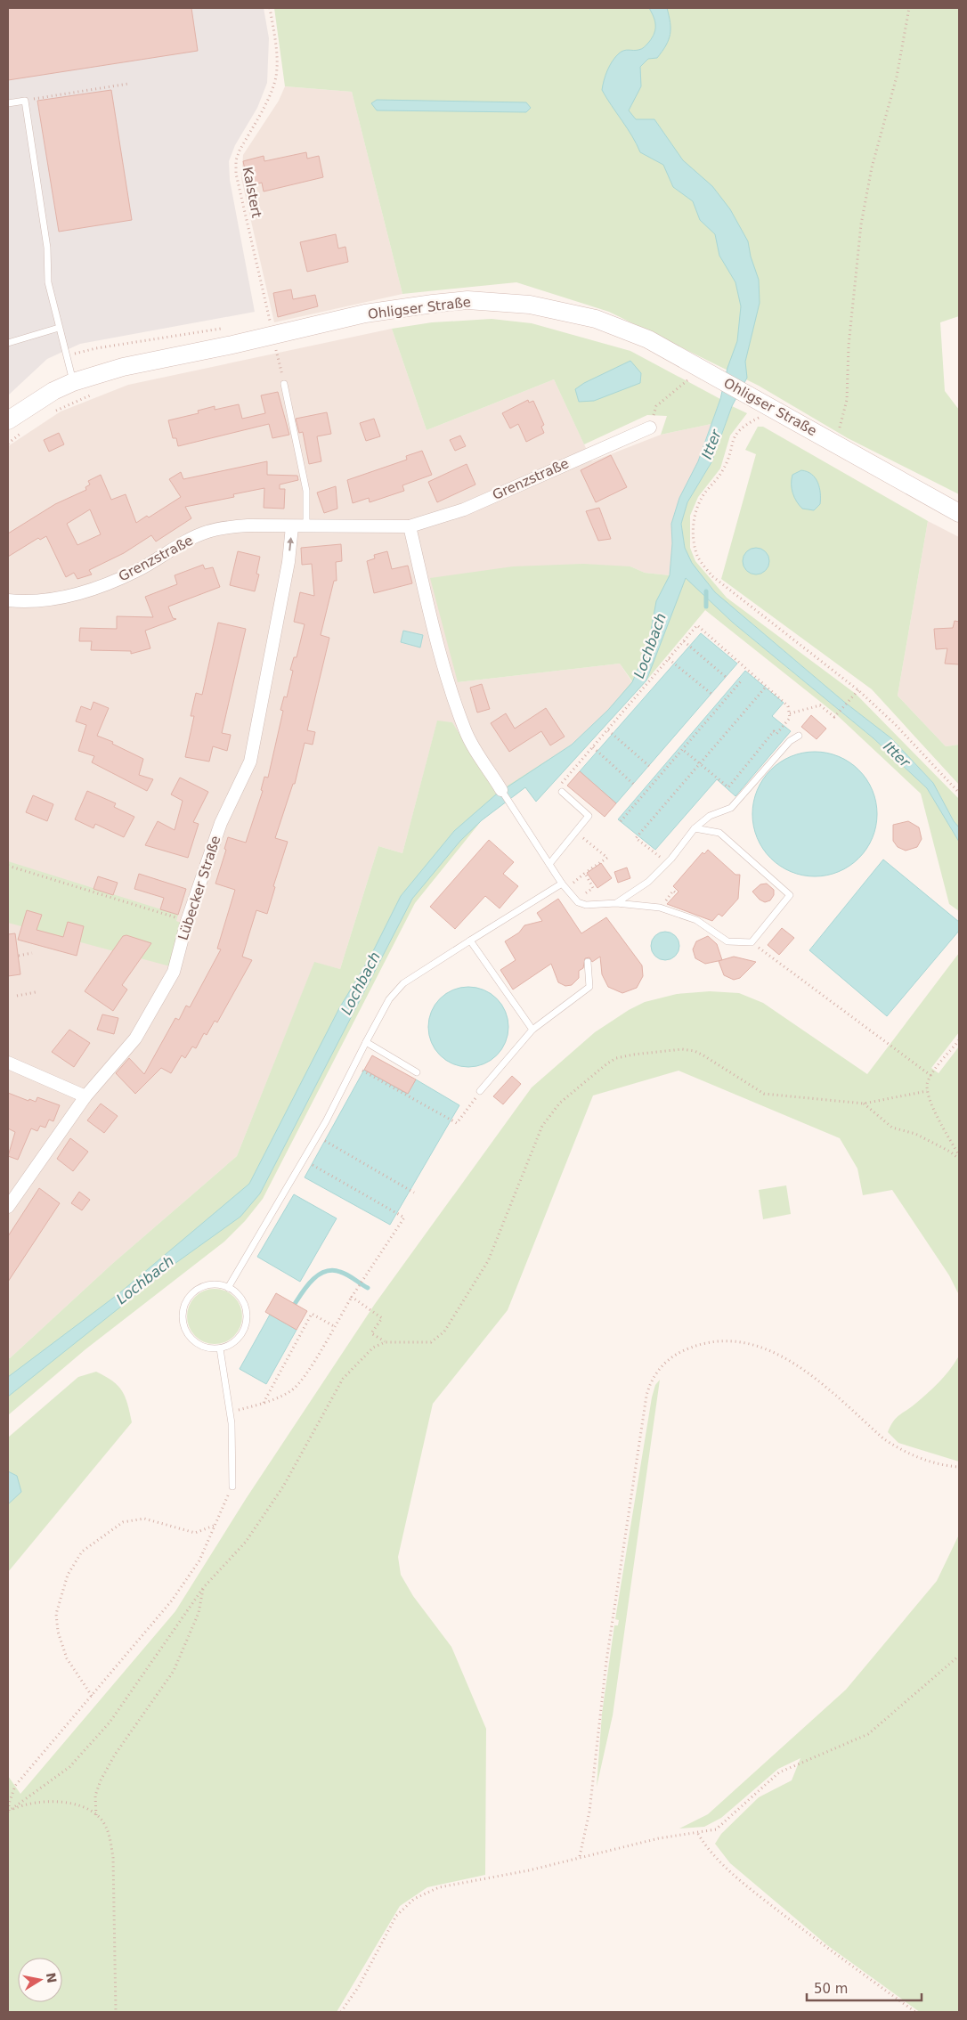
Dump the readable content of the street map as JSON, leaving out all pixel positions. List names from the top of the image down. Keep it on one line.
{"streets":{"main road":["Ohligser Straße"],"street":["Grenzstraße","Lübecker Straße"],"path":["Kalstert"]},"crossings":[["Kalstert","Ohligser Straße"],["Grenzstraße","Lübecker Straße"]],"one_way":["Lübecker Straße"],"water":["Itter","Lochbach"],"scale_bar":"50 m","north":"right"}
